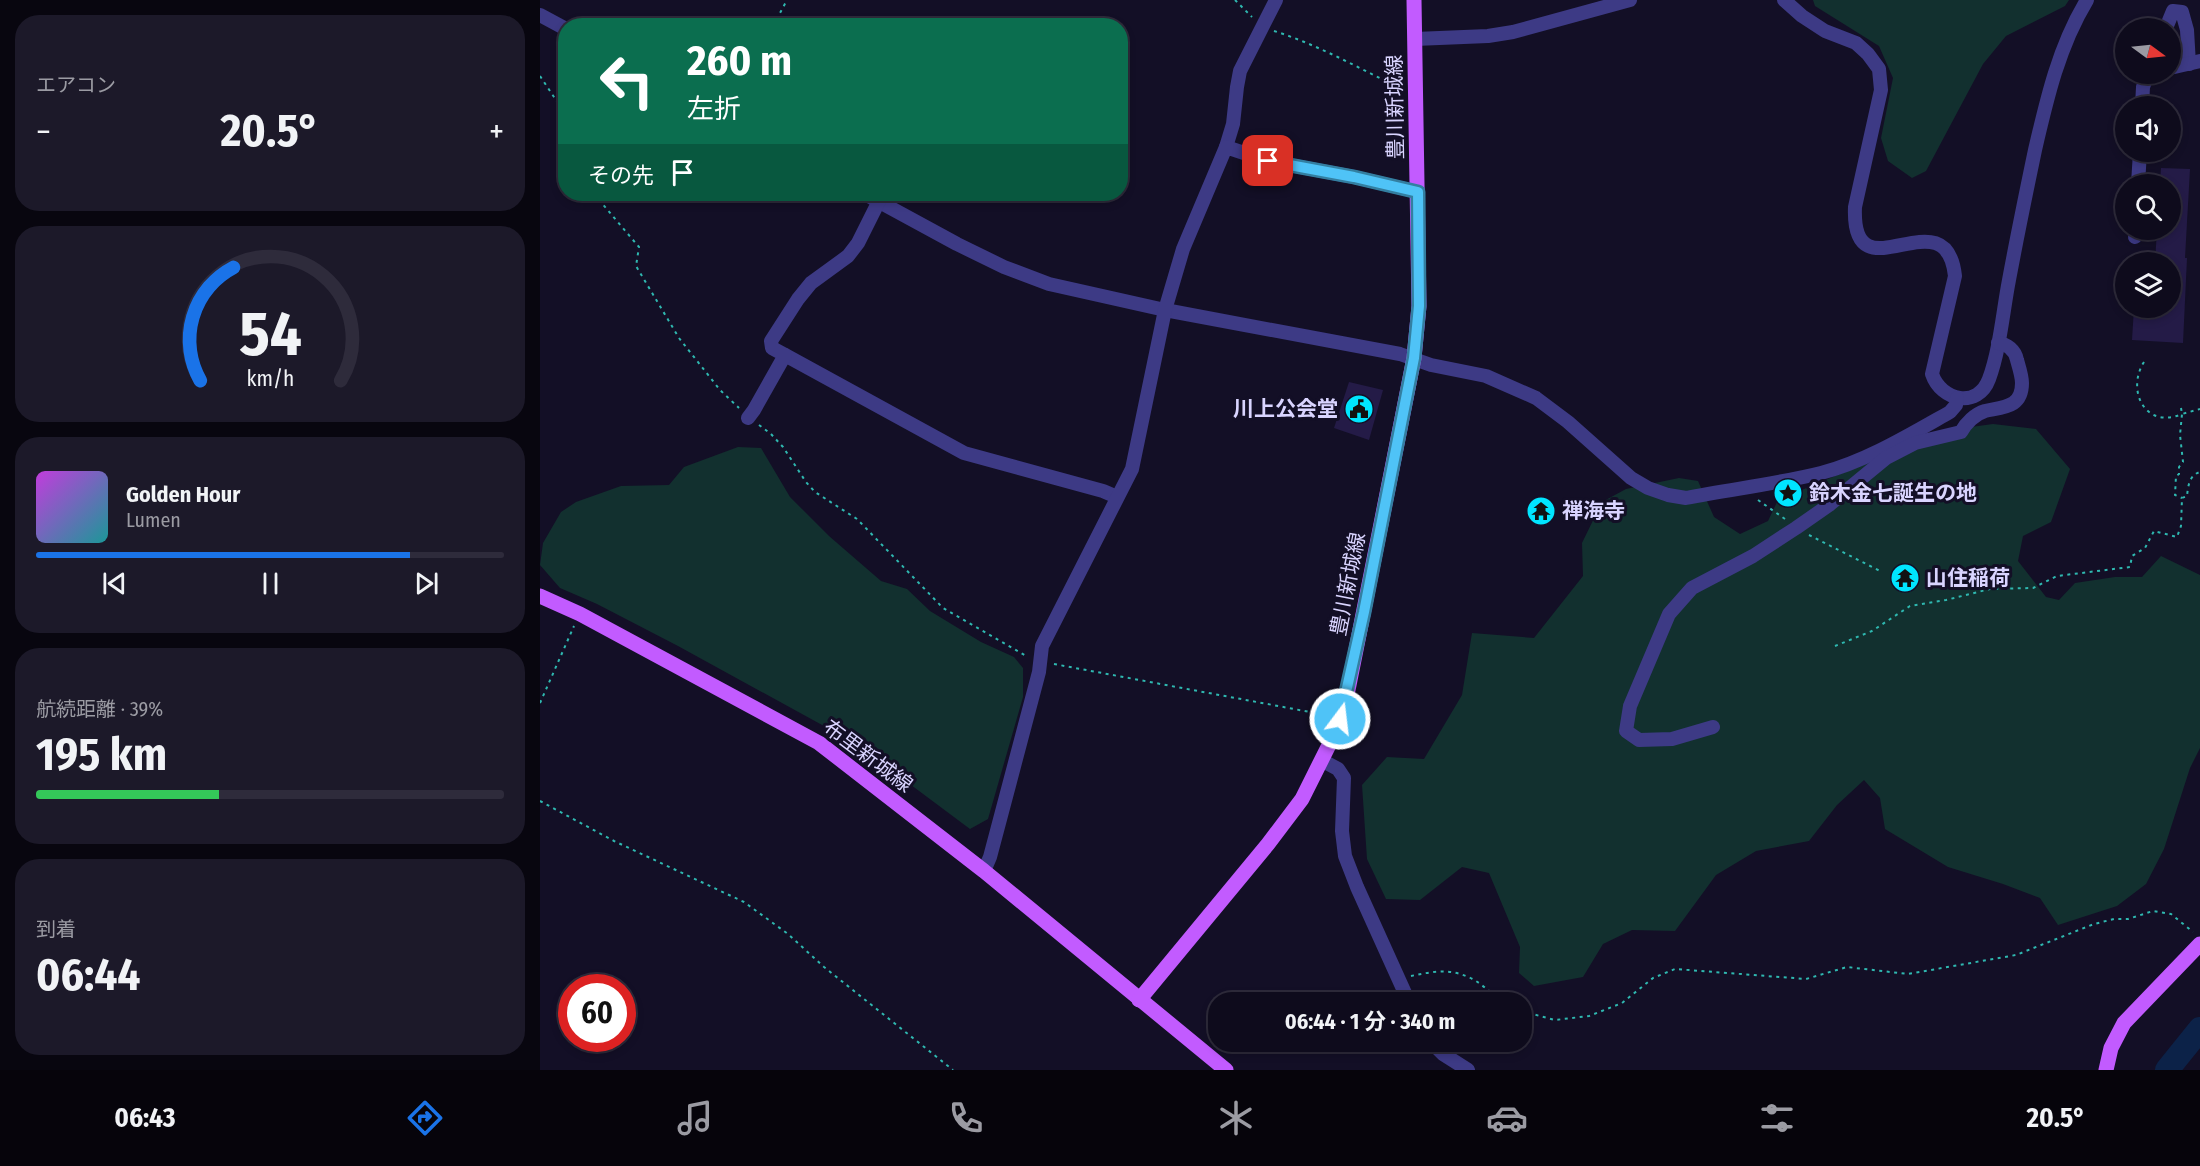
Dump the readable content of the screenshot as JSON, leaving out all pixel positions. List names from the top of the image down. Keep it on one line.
{"streets":{"main road":["豊川新城線","布里新城線"]},"crossings":[["豊川新城線","布里新城線"]],"places":{"public building":["川上公会堂"],"place":["鈴木金七誕生の地"],"temple":["禅海寺","山住稲荷"]},"north":"right","page":{"tile":["エアコン",["航続距離 · 39%","195 km"],["到着","06:44"]],"turn":["260 m","左折"],"heat":["−","20.5°","+"],"then":"その先","song":["Golden Hour","Lumen"],"limit":"60","trip":"06:44 · 1 分 · 340 m","tabs":["06:43","20.5°"],"gauge":["54","km/h"]}}
